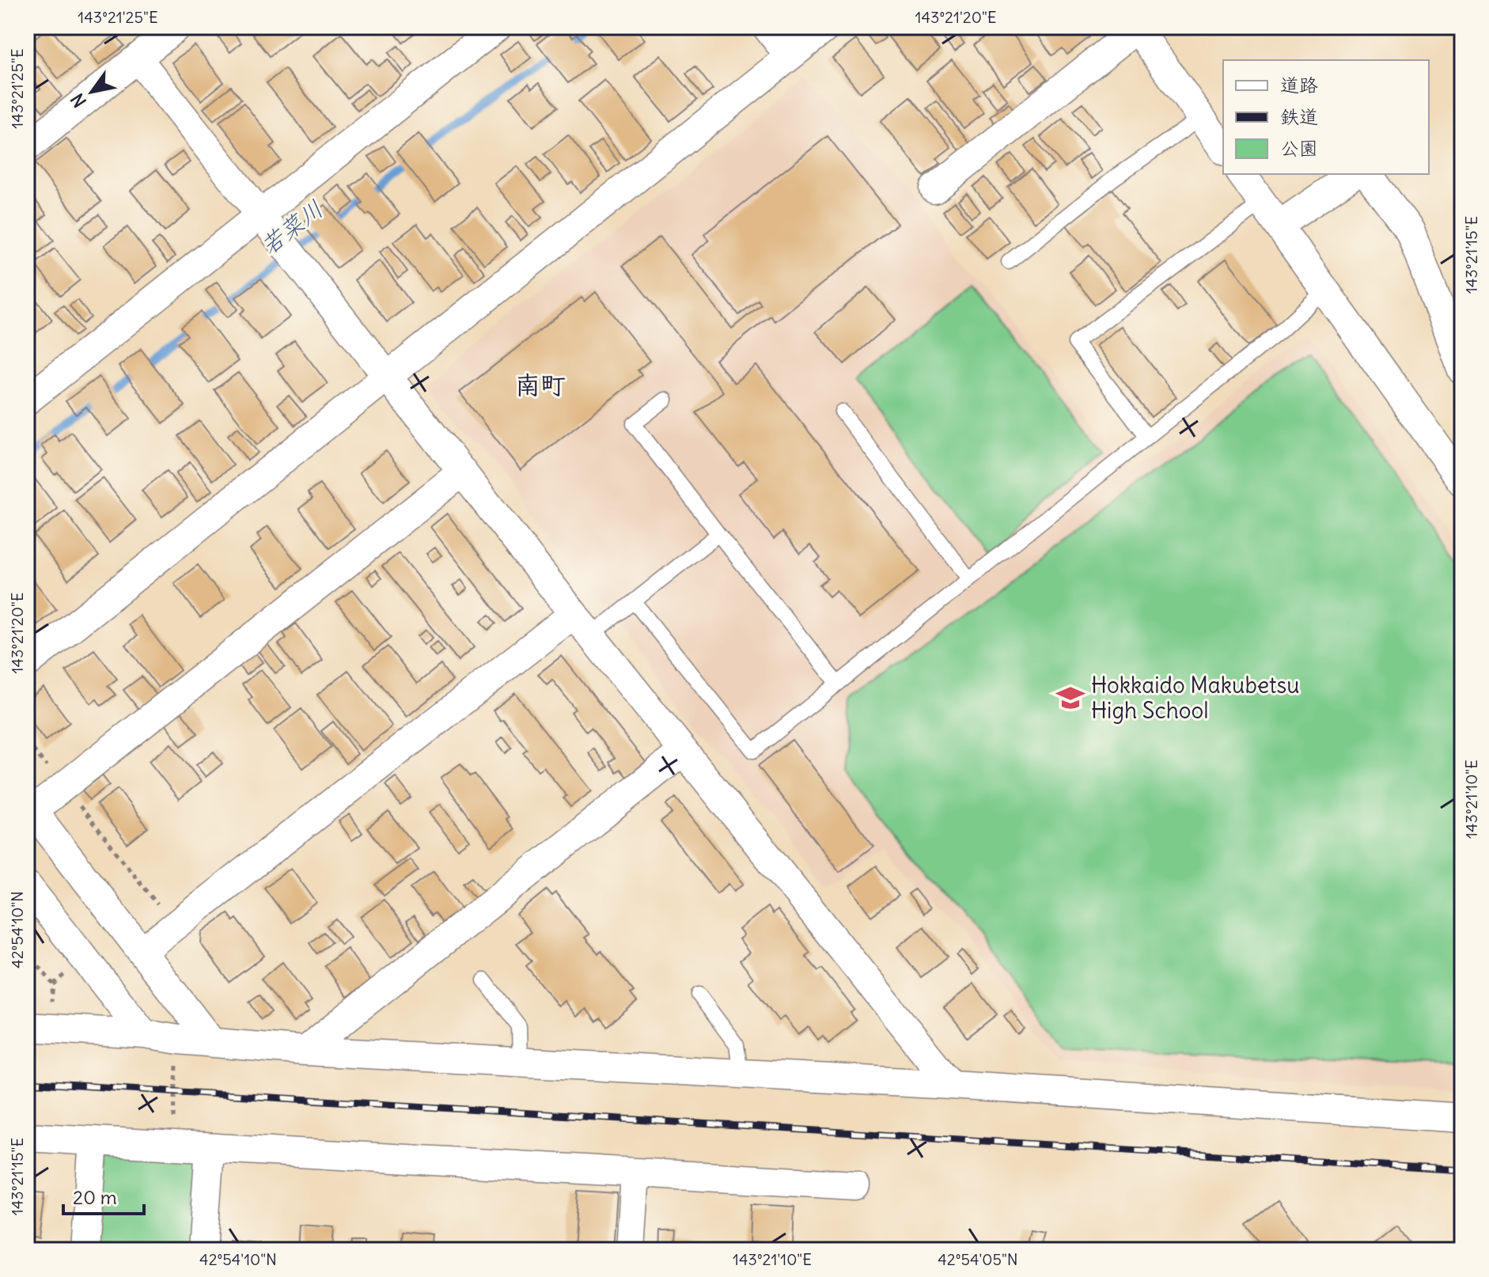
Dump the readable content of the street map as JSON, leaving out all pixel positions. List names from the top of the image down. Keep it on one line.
{"districts":["南町"],"water":["若菜川"],"places":{"school or university":["Hokkaido Makubetsu High School"]},"legend":["道路","鉄道","公園"],"scale_bar":"20 m","north":"bottom left","coordinates":["143°21'25\"E","143°21'20\"E","143°21'15\"E","143°21'10\"E","42°54'10\"N","42°54'05\"N"]}
